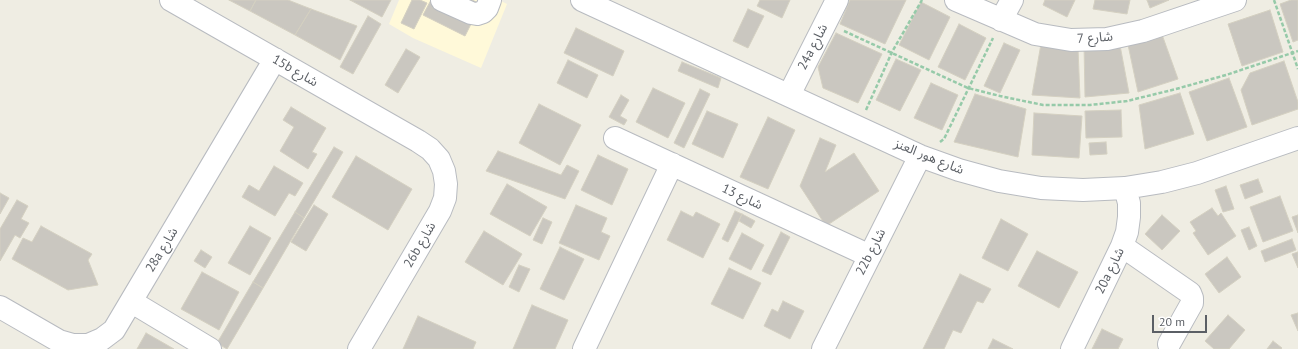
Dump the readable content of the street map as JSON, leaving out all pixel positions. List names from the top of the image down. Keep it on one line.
{"streets":{"street":["شارع 7","24a شارع","15b شارع","شارع هور العنز","شارع 13","26b شارع","28a شارع","22b شارع","20a شارع"]},"crossings":[["24a شارع","شارع هور العنز"],["15b شارع","26b شارع"],["15b شارع","28a شارع"],["شارع هور العنز","22b شارع"],["شارع هور العنز","20a شارع"],["شارع 13","22b شارع"]],"scale_bar":"20 m"}
